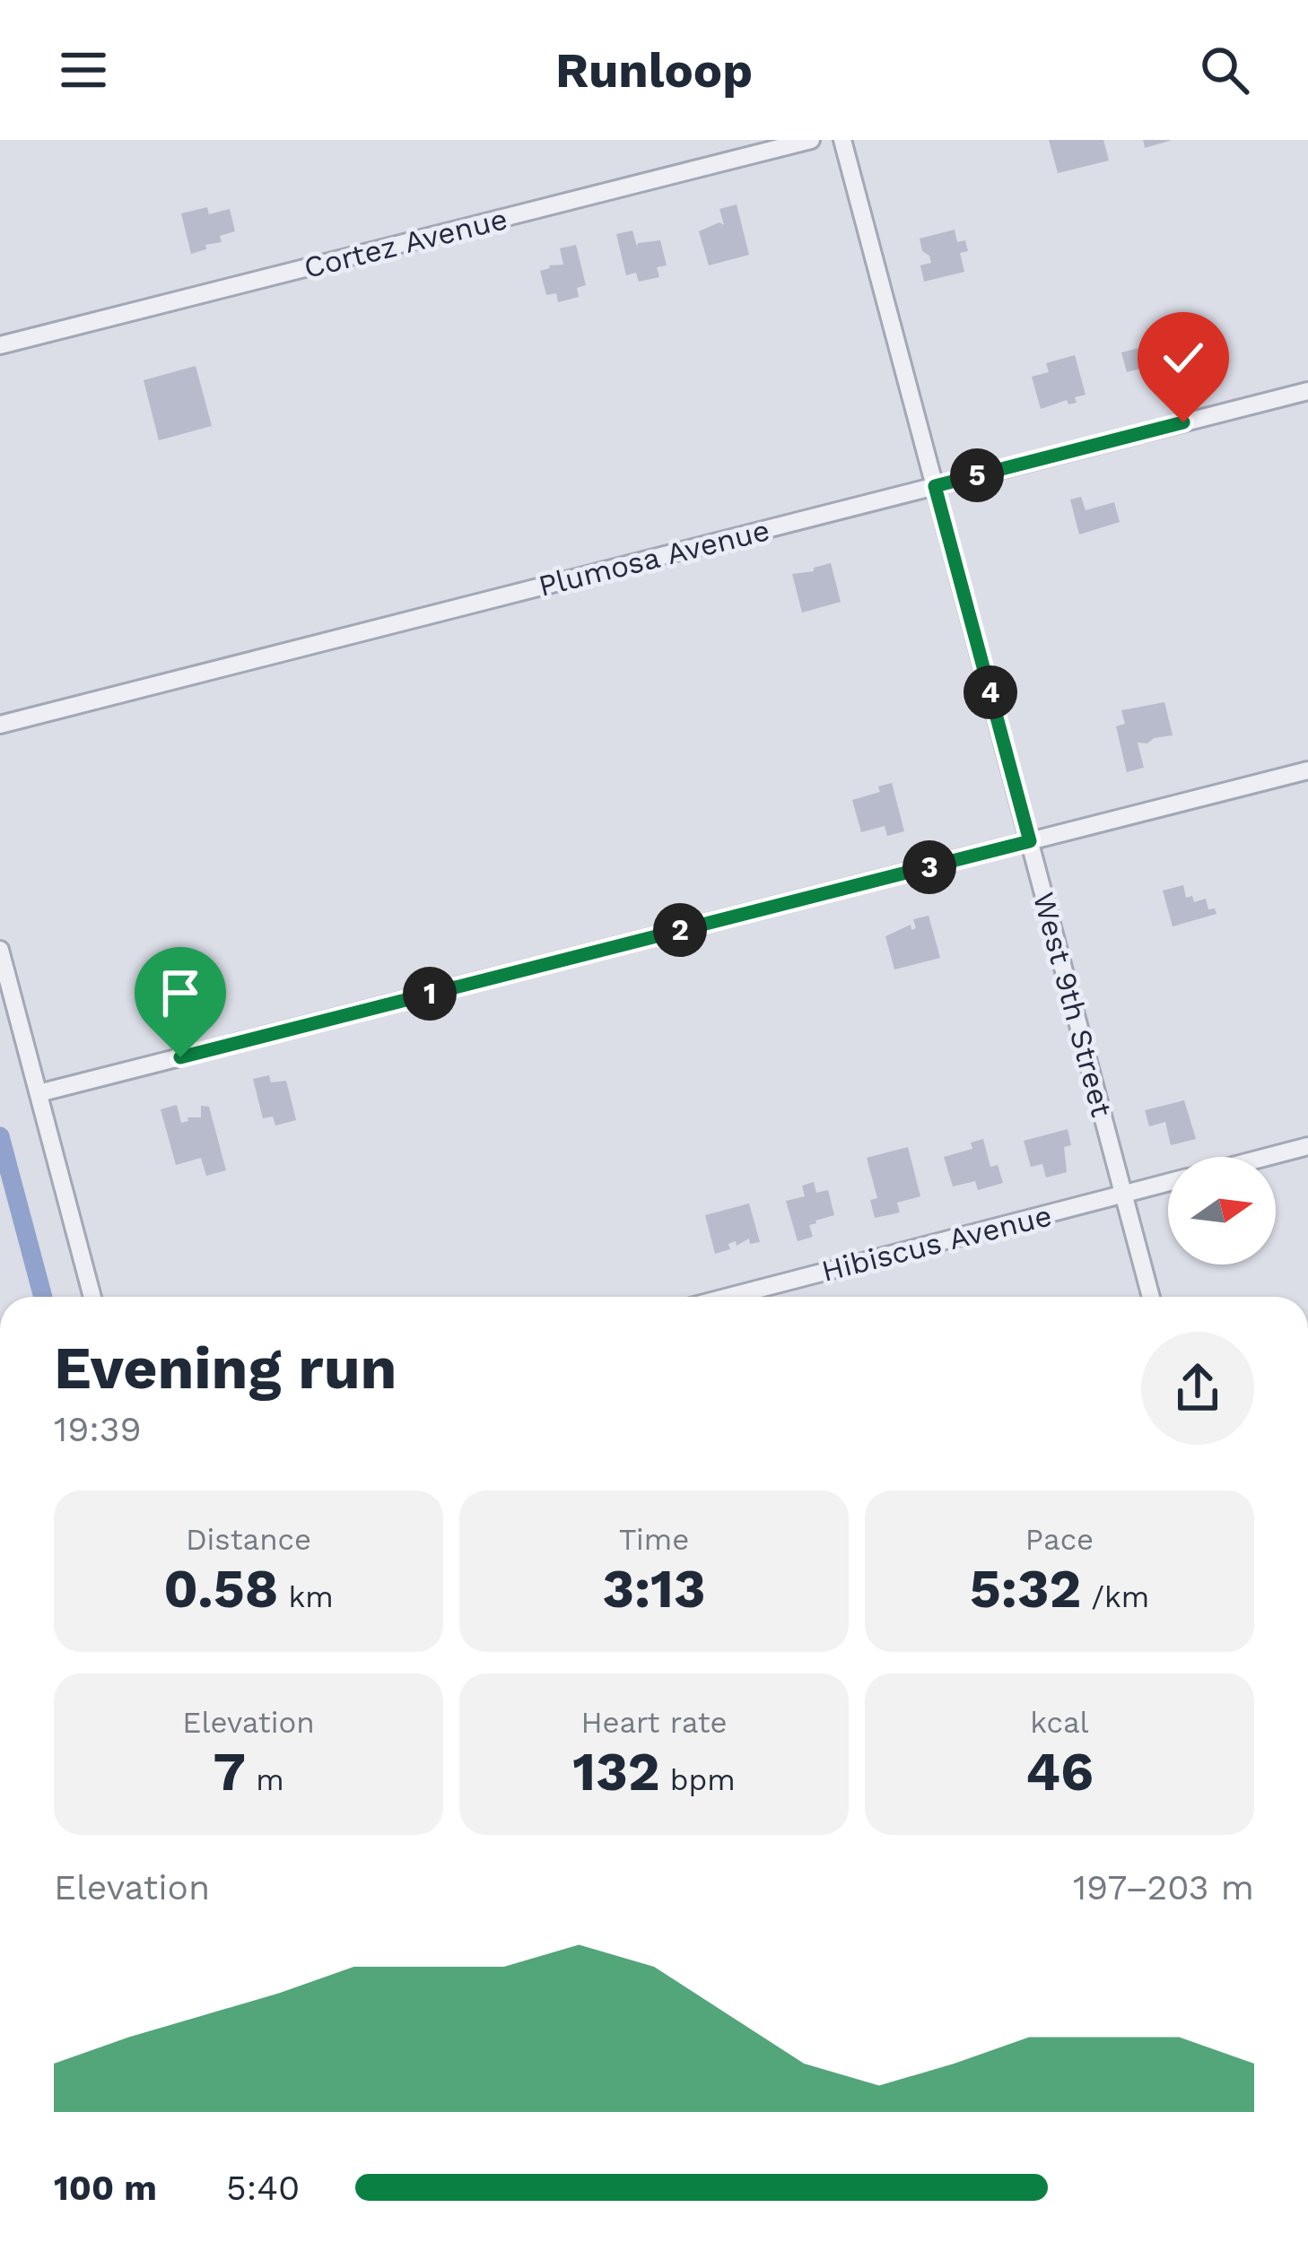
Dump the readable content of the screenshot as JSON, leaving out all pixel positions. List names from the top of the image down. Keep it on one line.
{"streets":{"street":["Cortez Avenue","Plumosa Avenue","West 9th Street","Hibiscus Avenue"]},"crossings":[["Plumosa Avenue","West 9th Street"],["West 9th Street","Hibiscus Avenue"]],"north":"right","page":{"header":"Runloop","pins":["5","4","3","2","1"],"heading":["Evening run","19:39"],"stats":[["Distance","0.58 km"],["Time","3:13"],["Pace","5:32 /km"],["Elevation","7 m"],["Heart rate","132 bpm"],["kcal","46"]],"chart":["Elevation","197–203 m"],"list":[{"name":"100 m","note":"5:40"}]}}
